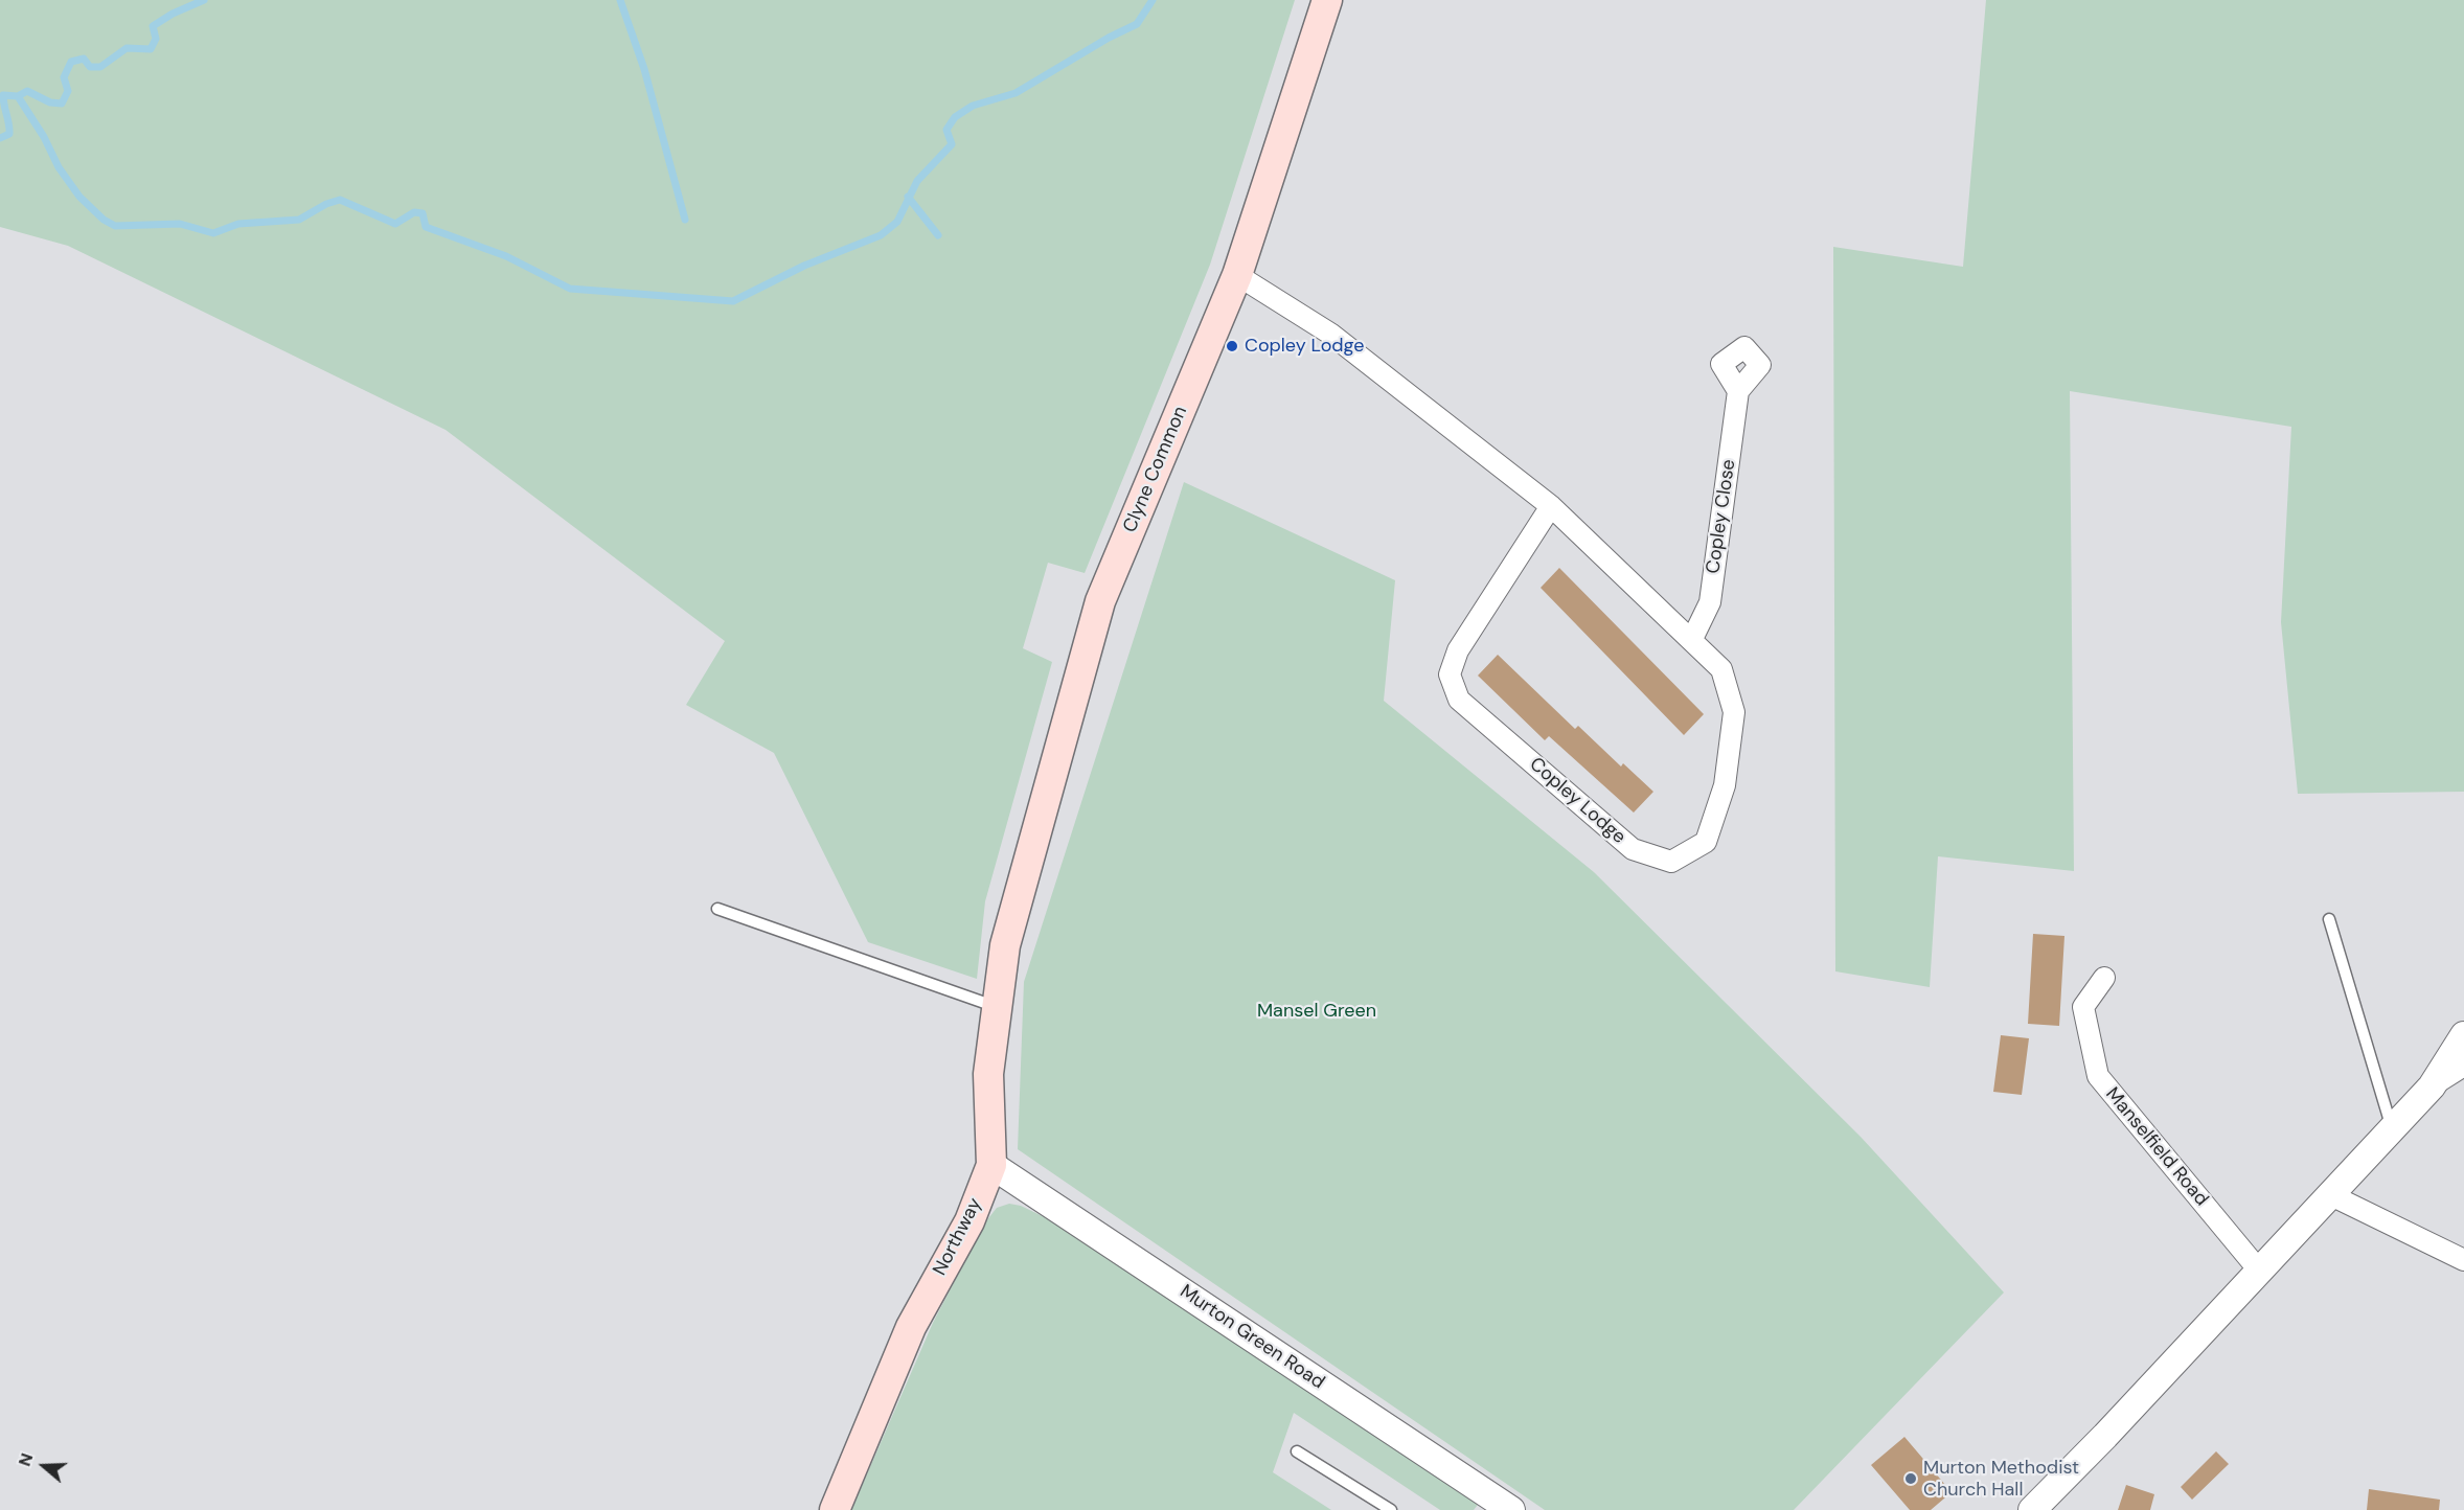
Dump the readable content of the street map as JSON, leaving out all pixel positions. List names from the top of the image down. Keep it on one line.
{"streets":{"main road":["Clyne Common","Northway"],"street":["Copley Close","Copley Lodge","Manselfield Road","Murton Green Road"]},"crossings":[["Clyne Common","Copley Lodge"],["Clyne Common","Northway"],["Copley Close","Copley Lodge"],["Northway","Murton Green Road"]],"parks":["Mansel Green"],"places":["Copley Lodge","Murton Methodist Church Hall"],"north":"left"}
